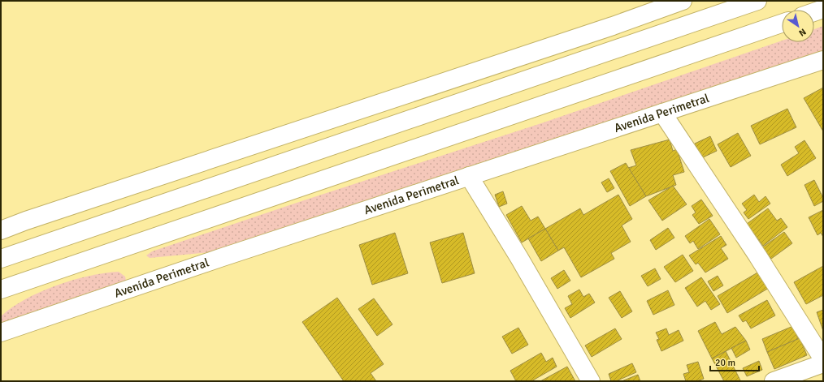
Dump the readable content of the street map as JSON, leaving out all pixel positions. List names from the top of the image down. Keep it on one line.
{"streets":{"main road":["Avenida Perimetral"]},"scale_bar":"20 m","north":"bottom right"}
